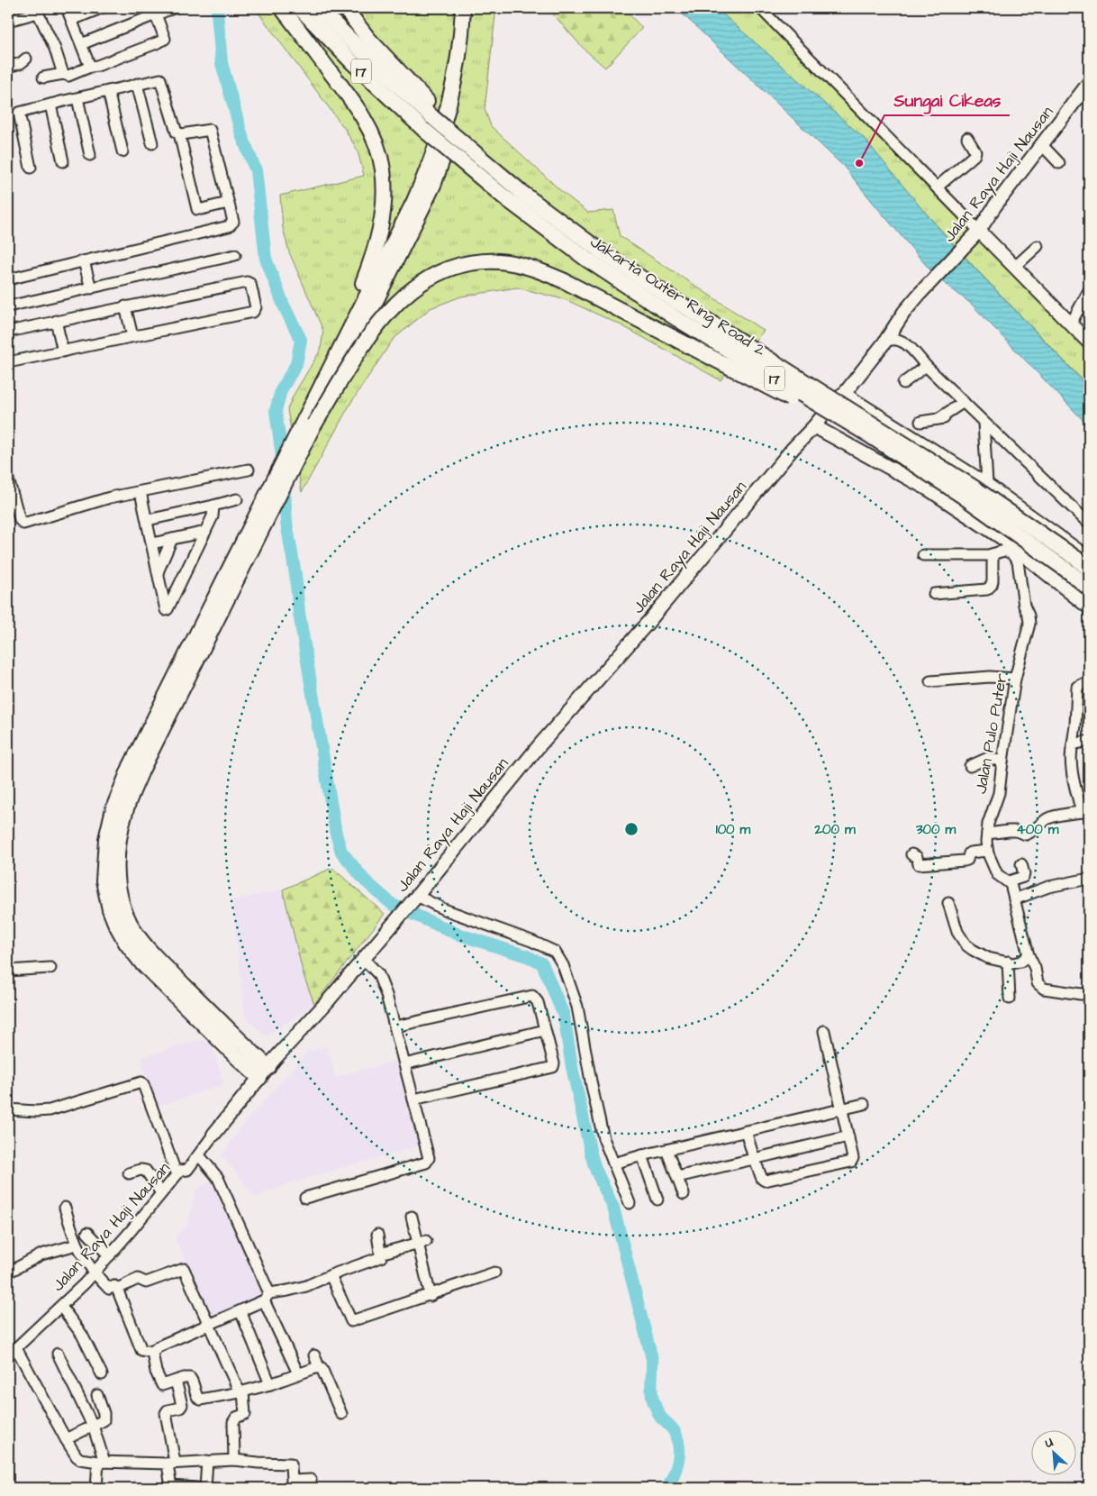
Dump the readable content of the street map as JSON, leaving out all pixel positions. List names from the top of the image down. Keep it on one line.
{"streets":{"highway":["17","Jakarta Outer Ring Road 2"],"main road":["Jalan Raya Haji Nausan"],"street":["Jalan Pulo Puter"]},"places":["Sungai Cikeas"],"north":"top left","rings":["100 m","200 m","300 m","400 m"]}
